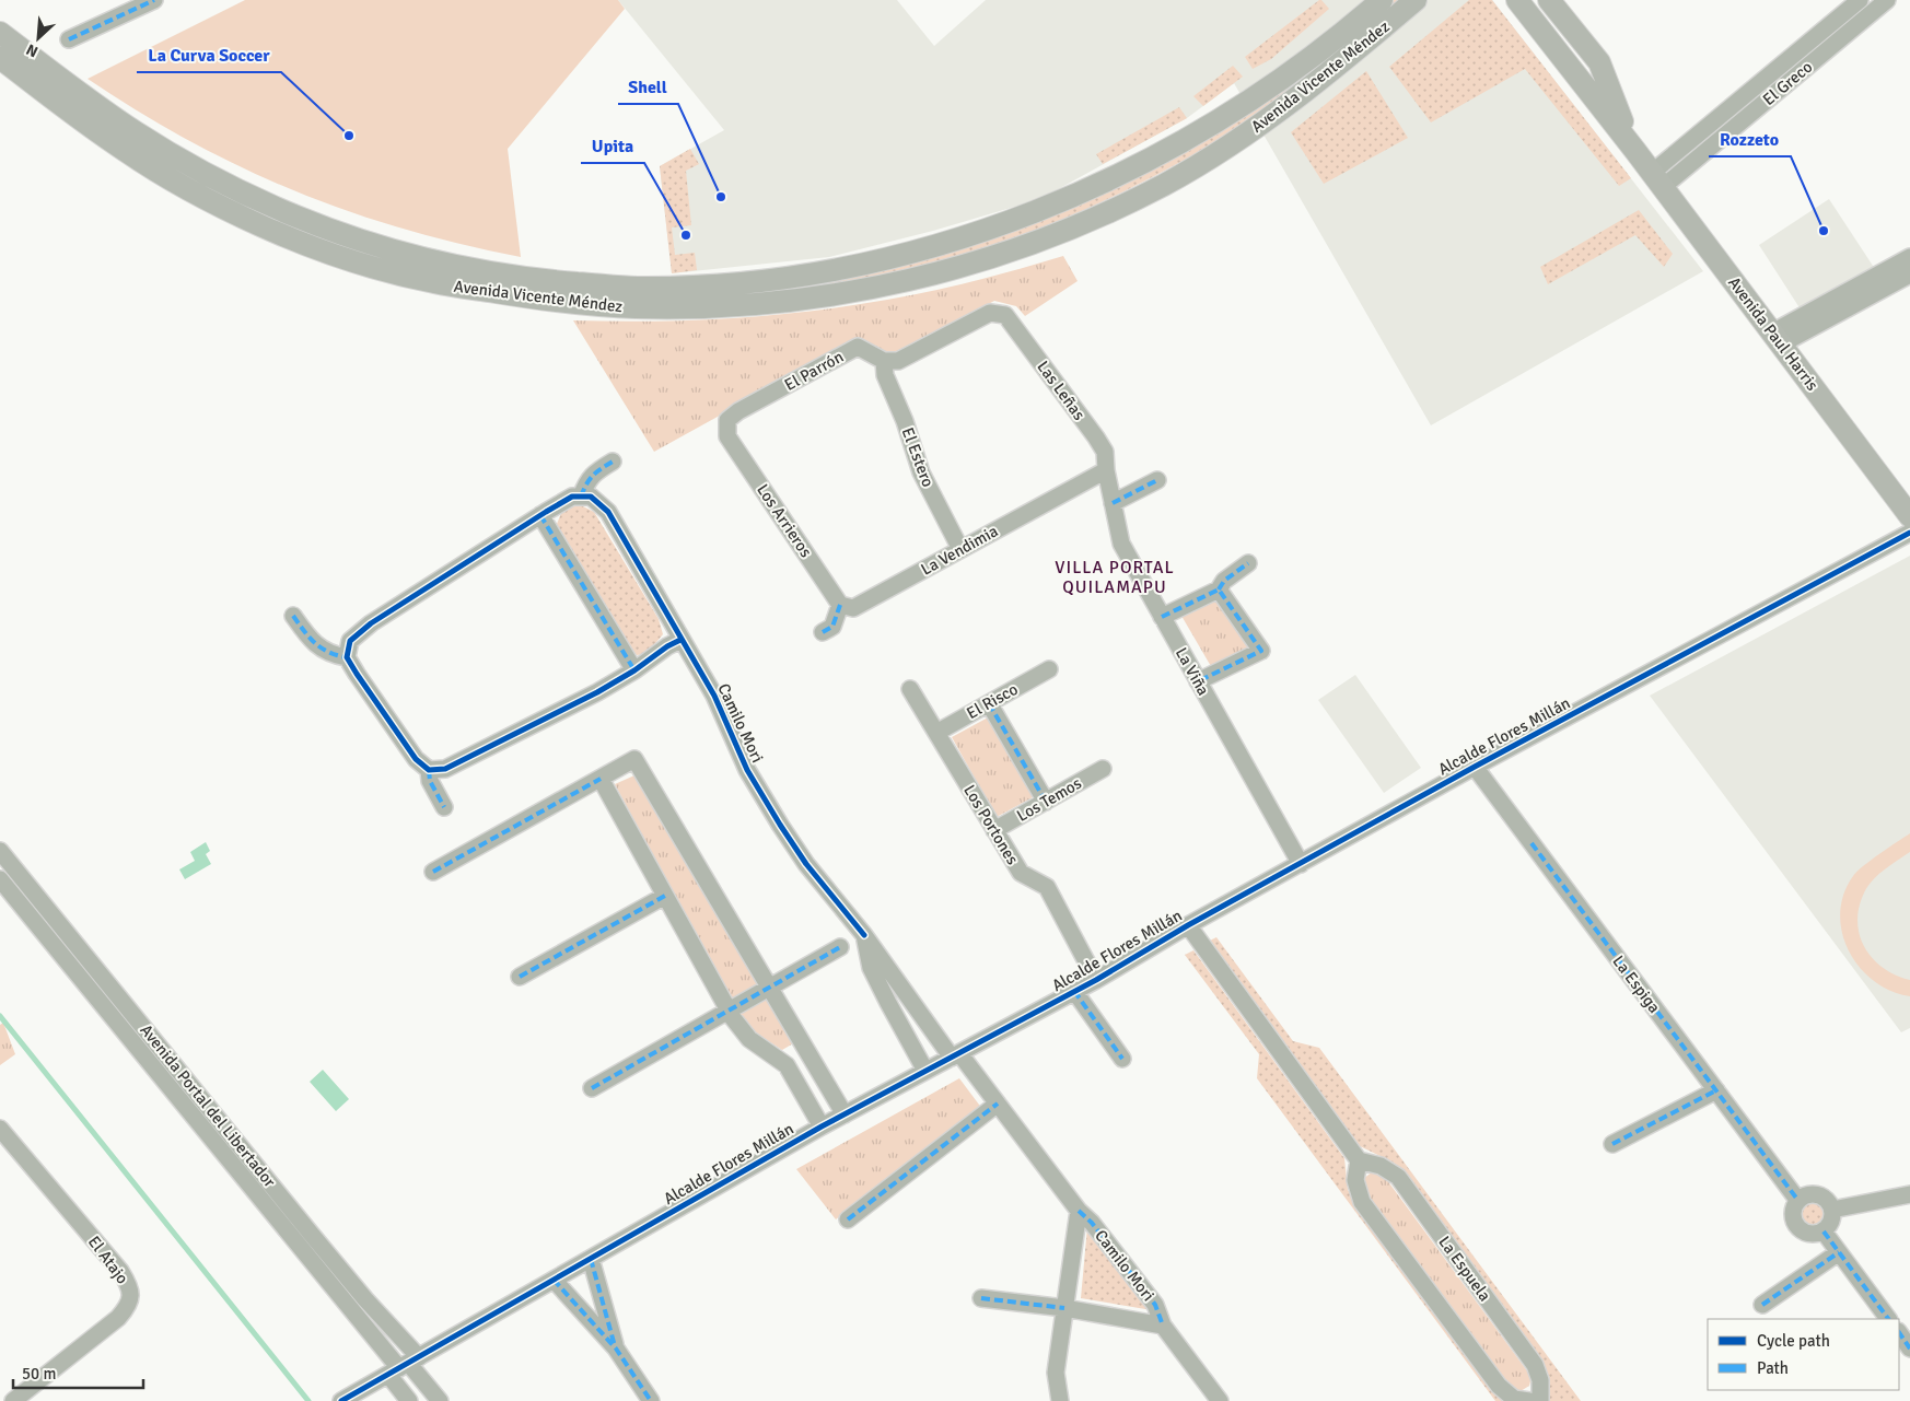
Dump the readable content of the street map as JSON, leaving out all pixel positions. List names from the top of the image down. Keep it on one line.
{"streets":{"main road":["Avenida Vicente Méndez","Avenida Paul Harris"],"street":["El Greco","El Parrón","Las Leñas","El Estero","Los Arrieros","La Vendimia","La Viña","El Risco","Camilo Mori","Alcalde Flores Millán","Los Temos","Los Portones","La Espiga","Avenida Portal del Libertador","El Atajo","La Espuela"]},"crossings":[["El Greco","Avenida Paul Harris"],["El Parrón","Las Leñas"],["El Parrón","El Estero"],["El Parrón","Los Arrieros"],["Las Leñas","El Estero"],["Las Leñas","La Vendimia"],["Las Leñas","La Viña"],["El Estero","La Vendimia"],["Los Arrieros","La Vendimia"],["La Vendimia","La Viña"],["La Viña","Alcalde Flores Millán"],["El Risco","Los Portones"],["Camilo Mori","Alcalde Flores Millán"],["Alcalde Flores Millán","Los Portones"],["Alcalde Flores Millán","La Espiga"],["Alcalde Flores Millán","Avenida Portal del Libertador"],["Los Temos","Los Portones"]],"districts":["VILLA PORTAL QUILAMAPU"],"places":["La Curva Soccer","Shell","Rozzeto","Upita"],"legend":["Cycle path","Path"],"scale_bar":"50 m","north":"bottom left"}
